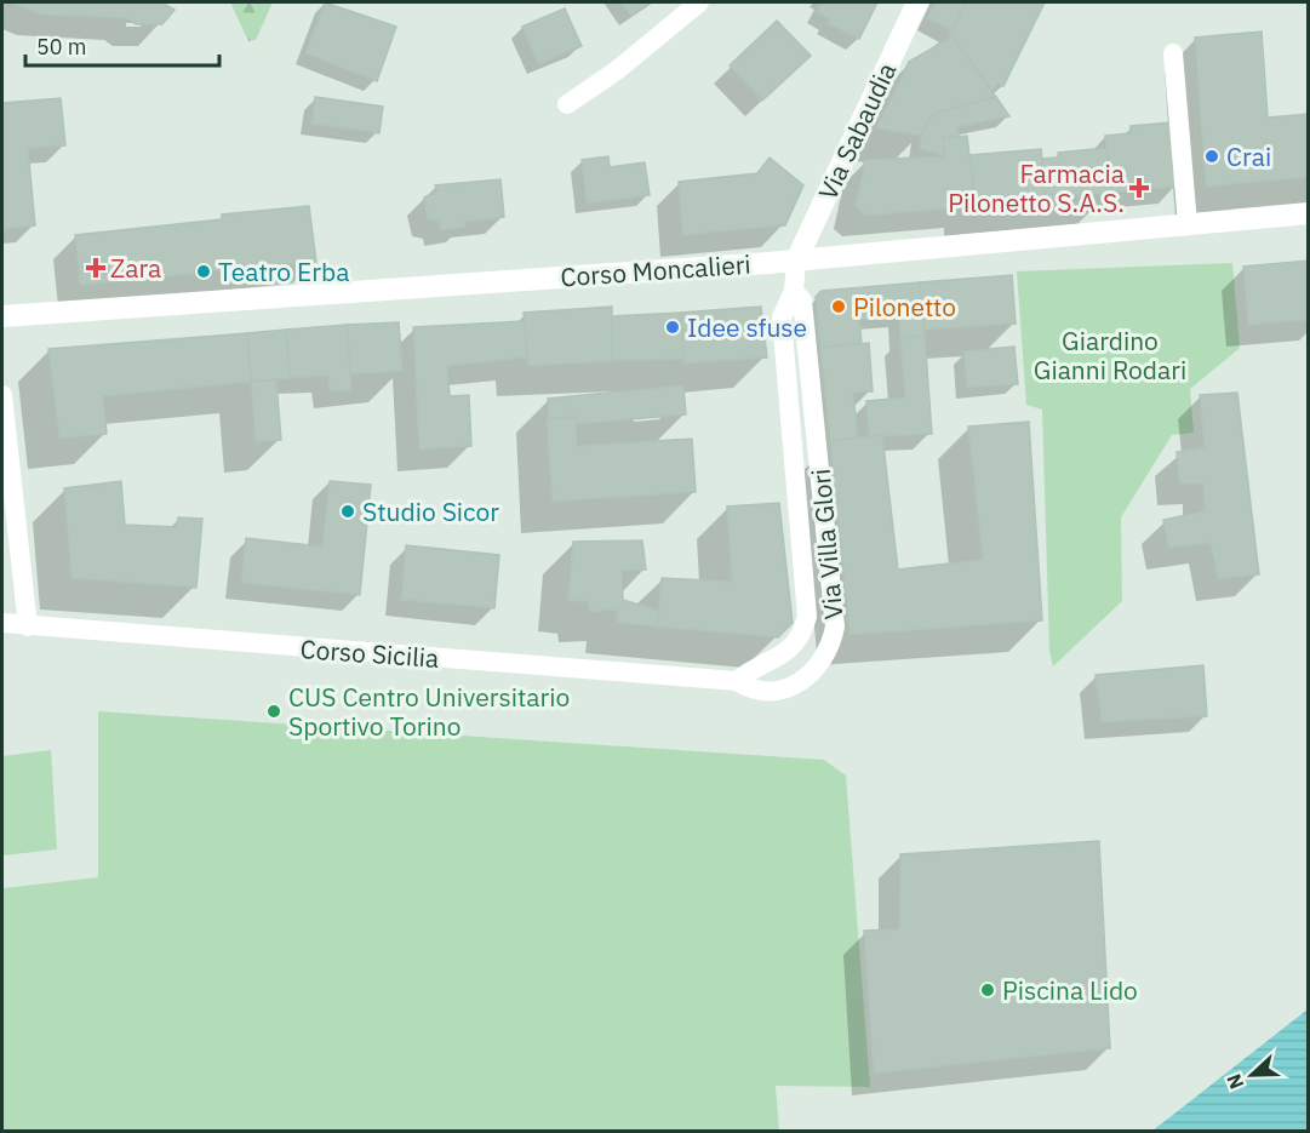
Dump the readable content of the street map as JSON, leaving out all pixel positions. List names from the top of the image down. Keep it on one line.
{"streets":{"main road":["Via Sabaudia","Corso Moncalieri"],"street":["Via Villa Glori","Corso Sicilia"]},"crossings":[["Via Sabaudia","Corso Moncalieri"],["Via Sabaudia","Via Villa Glori"],["Corso Moncalieri","Via Villa Glori"],["Via Villa Glori","Corso Sicilia"]],"parks":["Giardino Gianni Rodari"],"places":{"other":["Crai","Teatro Erba","Pilonetto","Idee sfuse","Studio Sicor","CUS Centro Universitario Sportivo Torino","Piscina Lido"],"health":["Farmacia Pilonetto S.A.S.","Zara"]},"scale_bar":"50 m","north":"left"}
